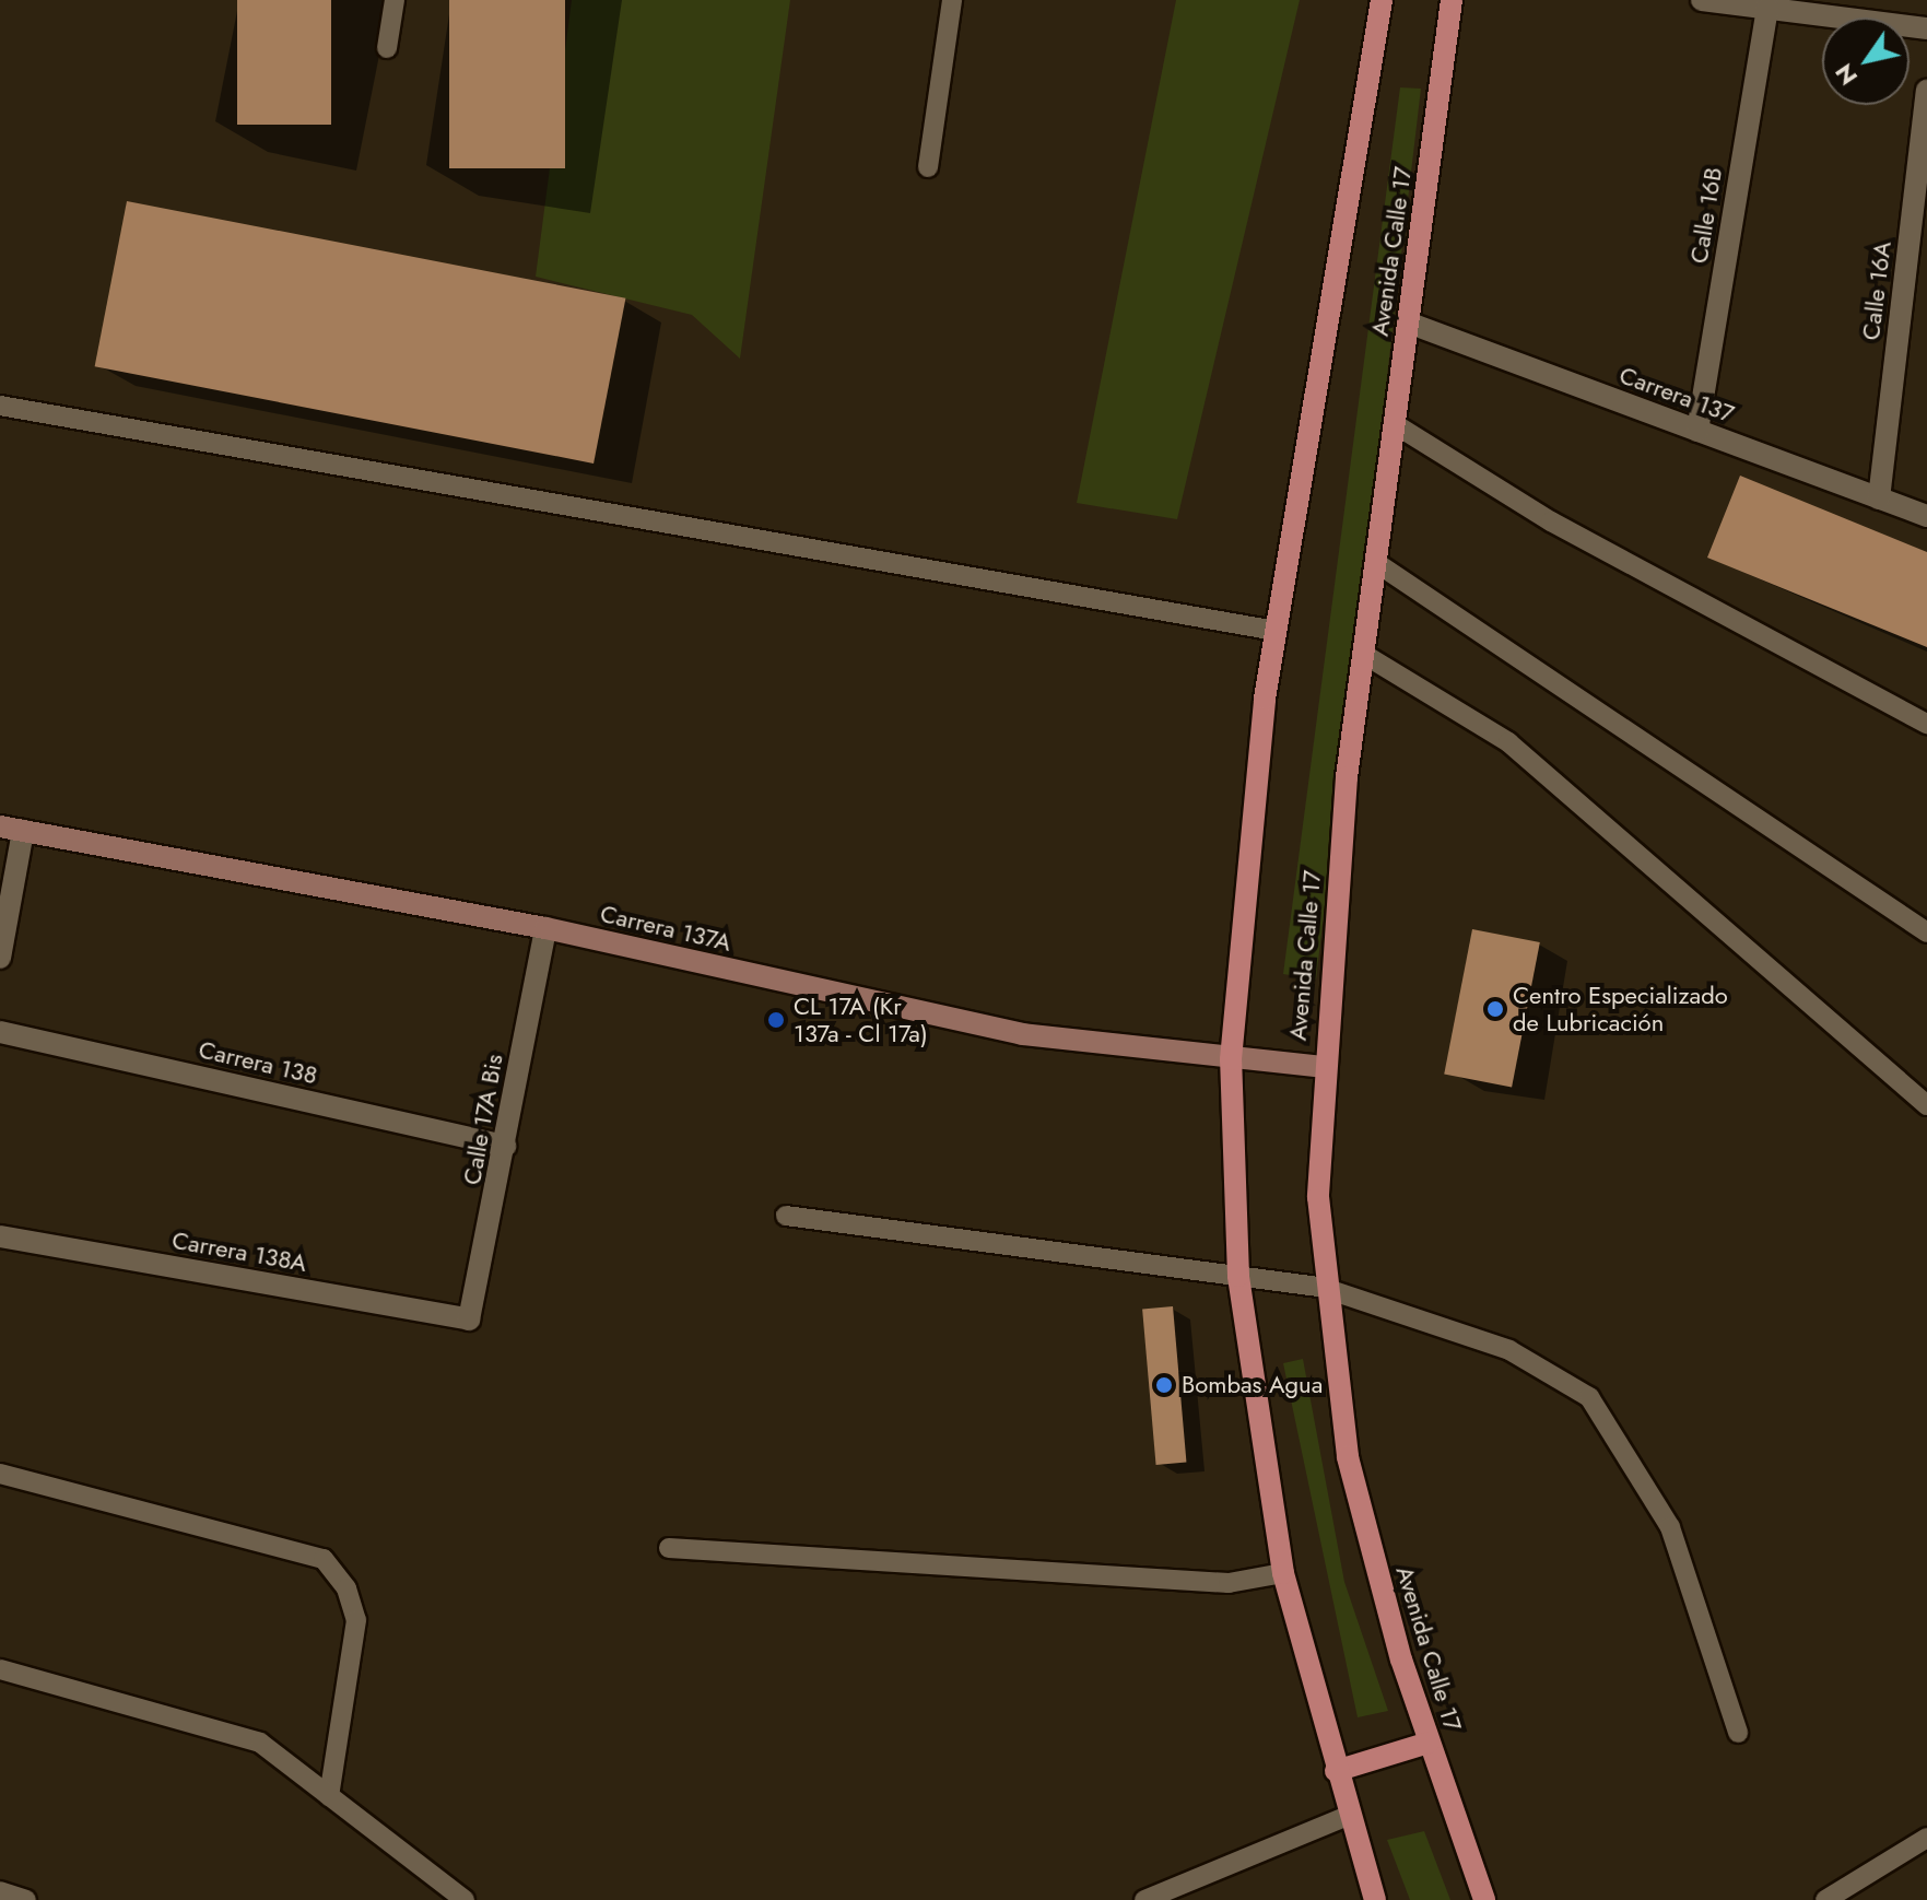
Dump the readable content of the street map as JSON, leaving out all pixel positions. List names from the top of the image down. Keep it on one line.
{"streets":{"main road":["Avenida Calle 17"],"street":["Calle 16B","Calle 16A","Carrera 137","Carrera 137A","Carrera 138","Calle 17A Bis","Carrera 138A"]},"crossings":[["Calle 16B","Carrera 137"],["Avenida Calle 17","Carrera 137"],["Avenida Calle 17","Carrera 137A"],["Calle 16A","Carrera 137"],["Carrera 137A","Calle 17A Bis"],["Carrera 138","Calle 17A Bis"],["Calle 17A Bis","Carrera 138A"]],"places":["Centro Especializado de Lubricación","CL 17A (Kr 137a - Cl 17a)","Bombas Agua"],"north":"bottom left"}
